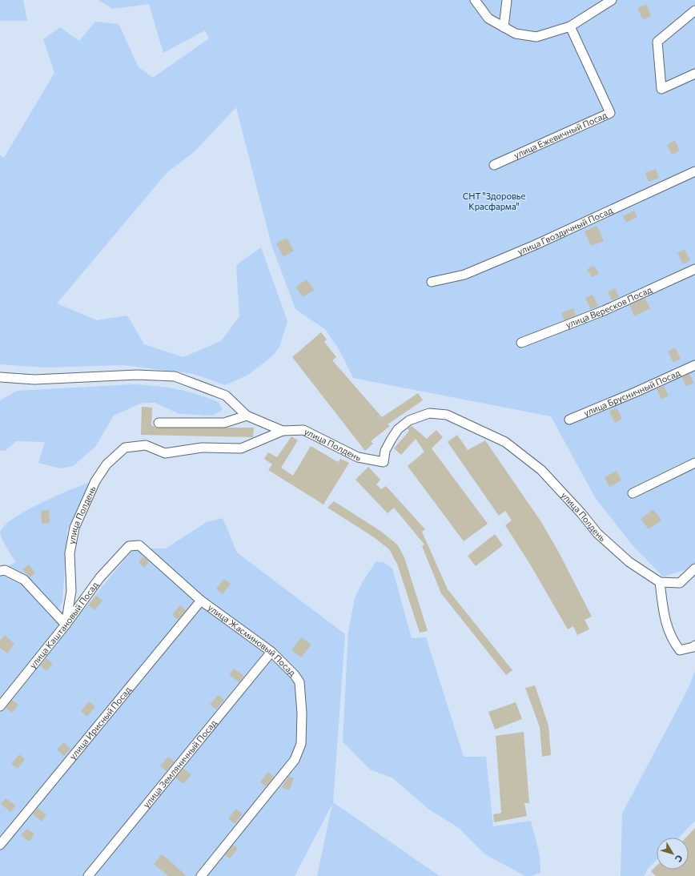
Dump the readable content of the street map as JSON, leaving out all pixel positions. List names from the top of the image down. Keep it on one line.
{"streets":{"street":["улица Ежевичный Посад","улица Гвоздичный Посад","улица Вересков Посад","улица Брусничный Посад","улица Полдень","улица Каштановый Посад","улица Жасминовый Посад","улица Ирисный Посад","улица Земляничный Посад"]},"crossings":[["улица Полдень","улица Каштановый Посад"],["улица Каштановый Посад","улица Жасминовый Посад"],["улица Жасминовый Посад","улица Ирисный Посад"],["улица Жасминовый Посад","улица Земляничный Посад"]],"parks":["СНТ \"Здоровье Красфарма\""],"north":"bottom right"}
